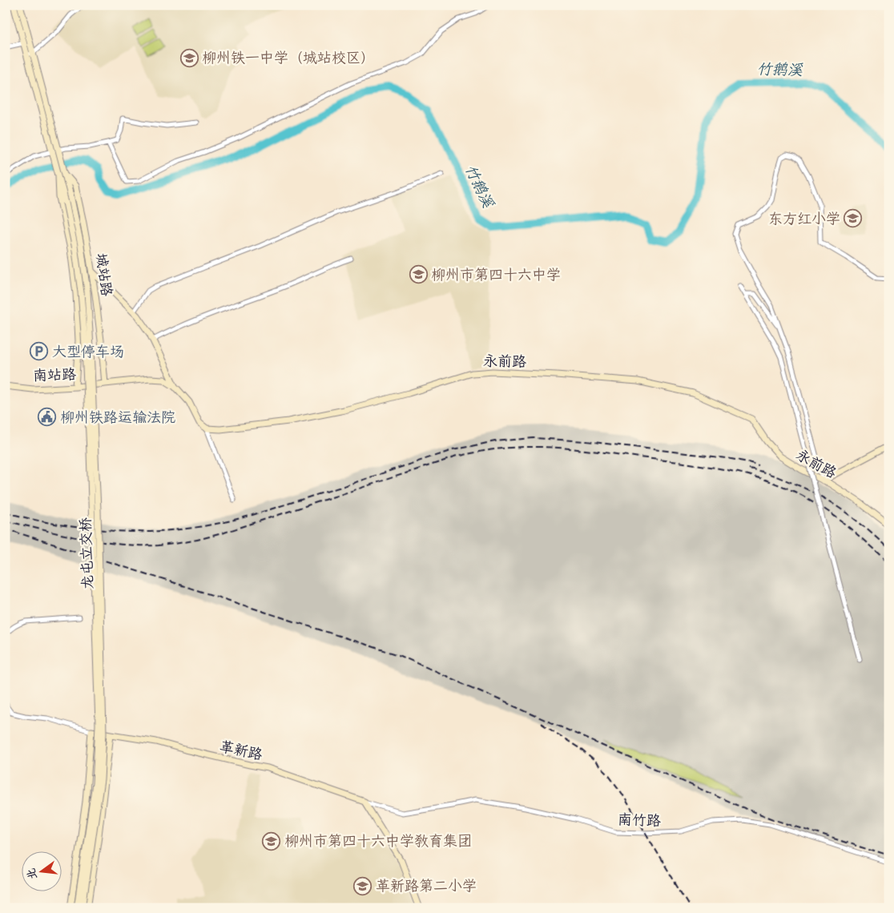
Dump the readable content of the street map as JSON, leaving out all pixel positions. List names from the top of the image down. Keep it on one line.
{"streets":{"main road":["城站路","永前路","南站路","龙屯立交桥","革新路"],"street":["南竹路"]},"crossings":[["城站路","南站路"],["城站路","龙屯立交桥"],["革新路","南竹路"]],"water":["竹鹅溪"],"places":{"school or university":["柳州铁一中学（城站校区）","东方红小学","柳州市第四十六中学","柳州市第四十六中学教育集团","革新路第二小学"],"parking":["大型停车场"],"public building":["柳州铁路运输法院"]},"north":"left"}
